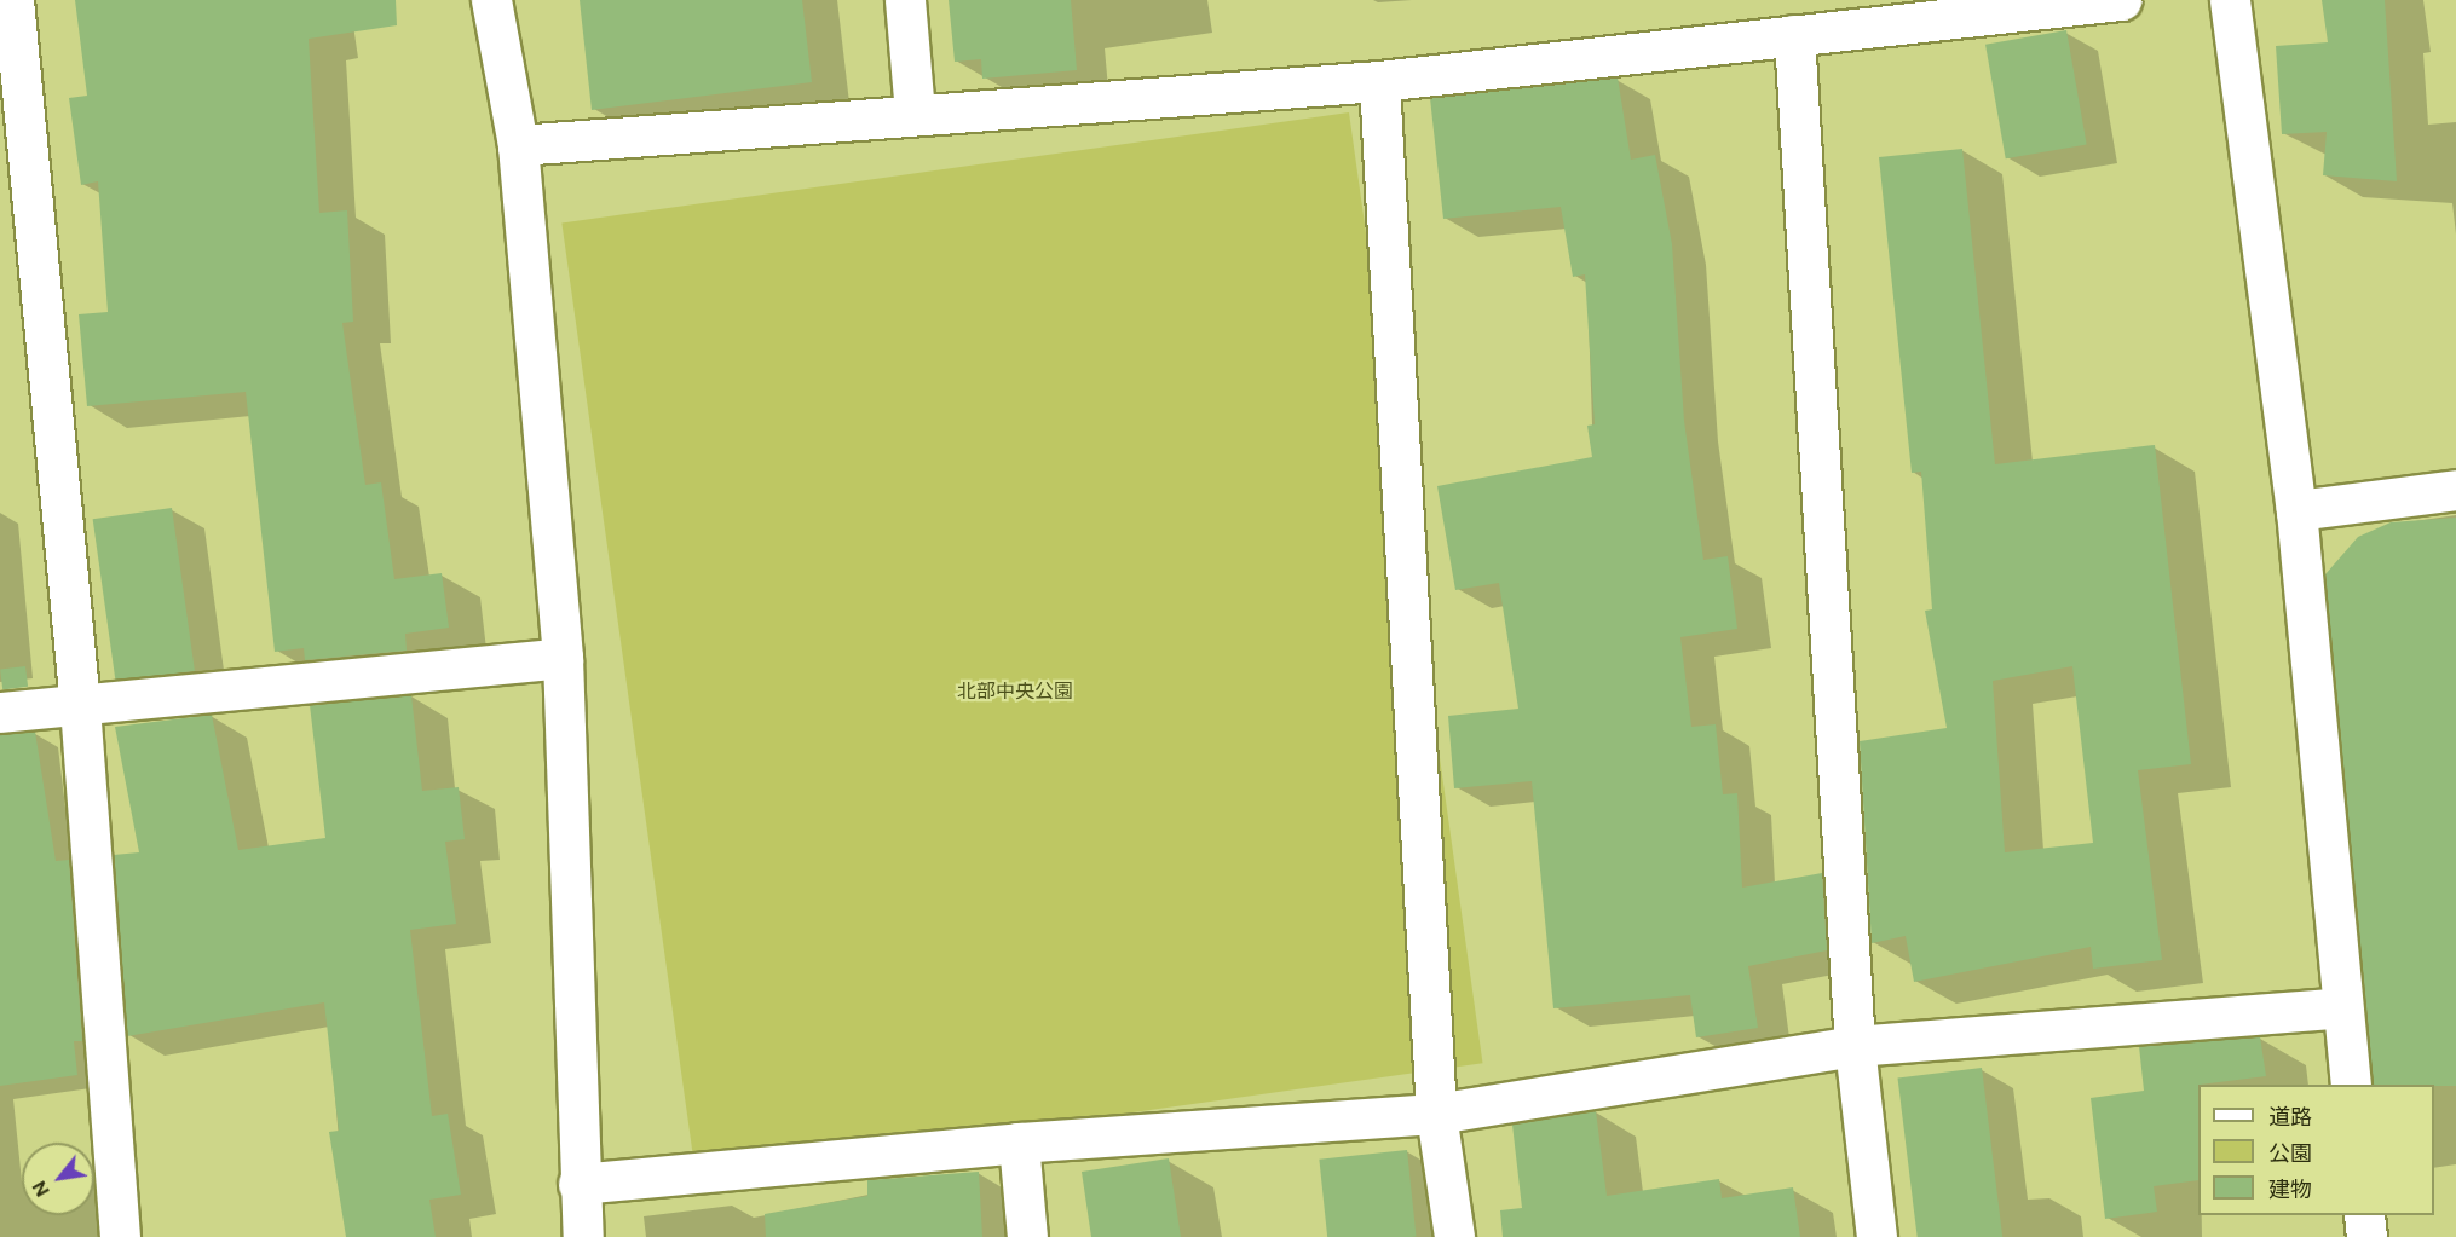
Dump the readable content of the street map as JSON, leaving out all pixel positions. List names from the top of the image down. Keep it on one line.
{"parks":["北部中央公園"],"legend":["道路","公園","建物"],"north":"bottom left"}
